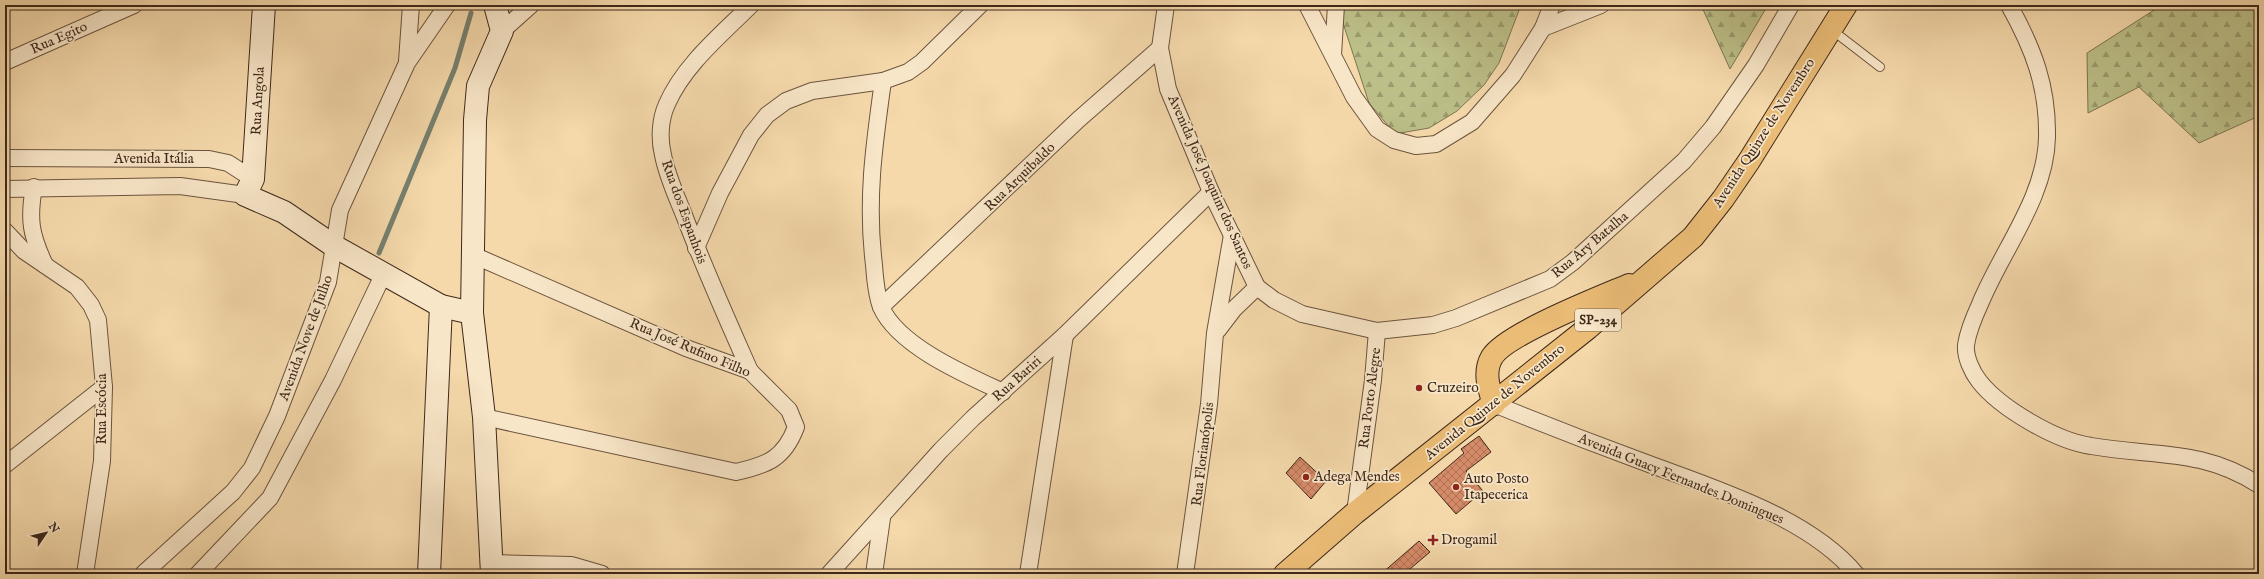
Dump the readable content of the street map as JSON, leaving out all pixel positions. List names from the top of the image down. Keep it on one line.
{"streets":{"main road":["Rua Angola","Avenida Quinze de Novembro","Avenida Itália","SP-234"],"street":["Rua Egito","Rua Arquibaldo","Avenida José Joaquim dos Santos","Rua dos Espanhois","Rua Ary Batalha","Avenida Nove de Julho","Rua José Rufino Filho","Rua Bariri","Rua Porto Alegre","Rua Escócia","Rua Florianópolis","Avenida Guacy Fernandes Domingues"]},"crossings":[["Rua Angola","Avenida Itália"],["Avenida Quinze de Novembro","Rua Porto Alegre"],["Avenida Quinze de Novembro","Avenida Guacy Fernandes Domingues"],["Avenida Itália","Avenida Nove de Julho"],["Rua Arquibaldo","Avenida José Joaquim dos Santos"],["Avenida José Joaquim dos Santos","Rua Ary Batalha"],["Avenida José Joaquim dos Santos","Rua Bariri"],["Avenida José Joaquim dos Santos","Rua Florianópolis"],["Rua dos Espanhois","Rua José Rufino Filho"],["Rua Ary Batalha","Rua Porto Alegre"]],"places":{"other":["Cruzeiro","Adega Mendes","Auto Posto Itapecerica"],"health":["Drogamil"]},"north":"top right"}
